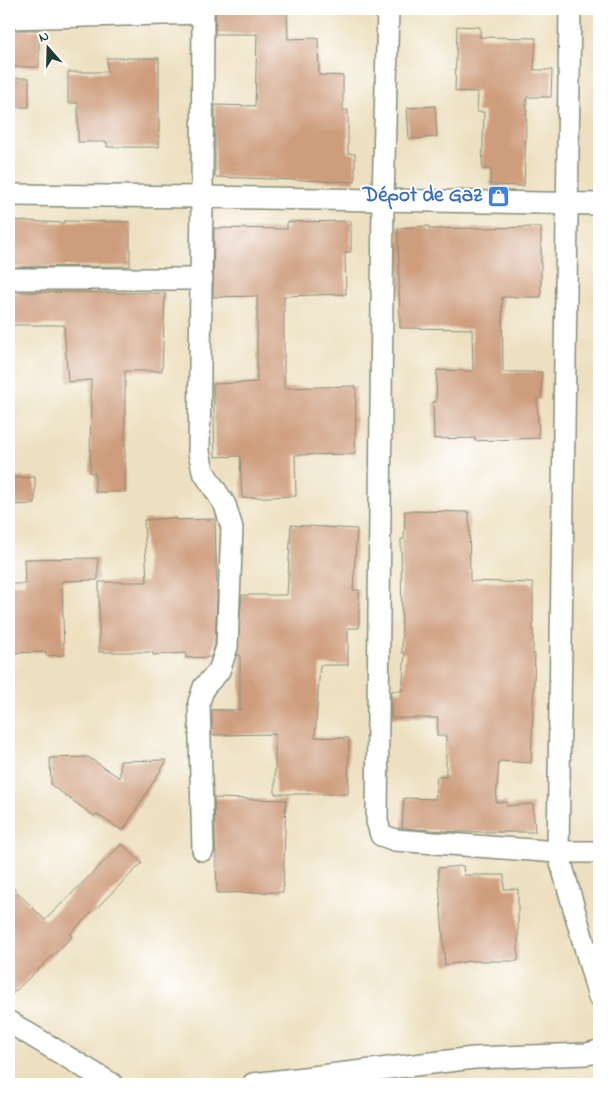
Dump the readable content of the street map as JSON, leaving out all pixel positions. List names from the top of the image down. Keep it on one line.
{"places":{"shop":["Dépot de Gaz"]},"north":"top"}
